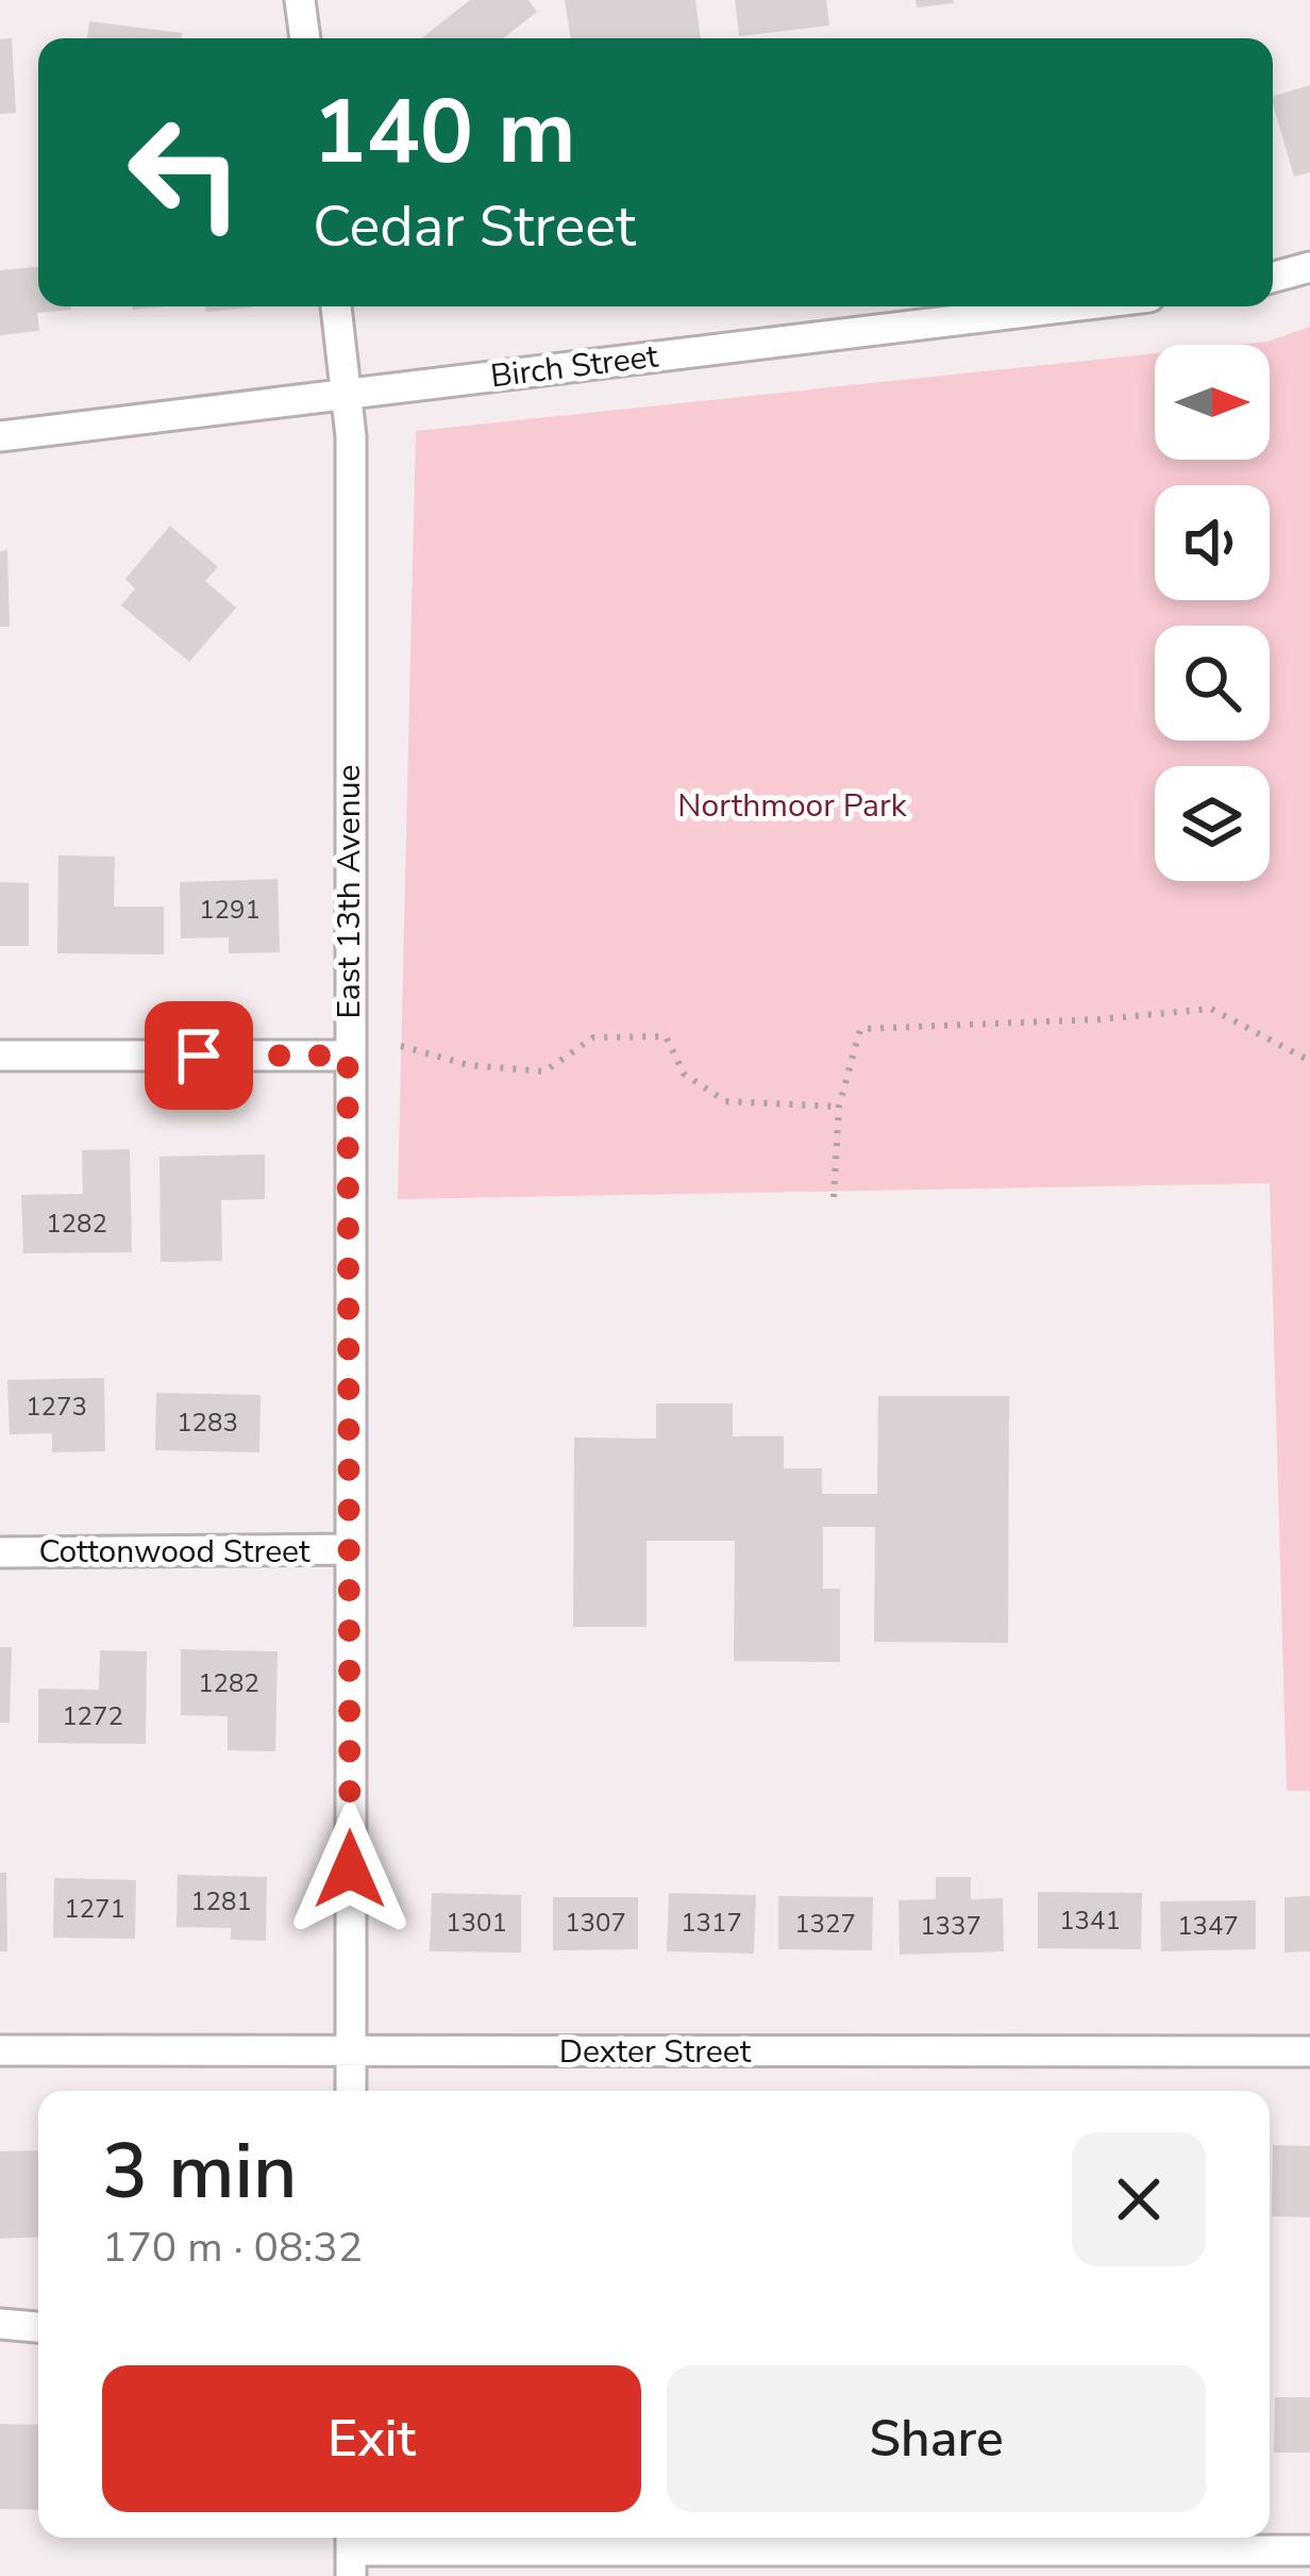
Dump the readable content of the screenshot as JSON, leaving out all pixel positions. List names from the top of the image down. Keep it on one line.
{"streets":{"street":["Birch Street","East 13th Avenue","Cottonwood Street","Dexter Street"]},"crossings":[["Birch Street","East 13th Avenue"],["East 13th Avenue","Cottonwood Street"],["East 13th Avenue","Dexter Street"]],"parks":["Northmoor Park"],"house_numbers":["1291","1282","1273","1283","1282","1272","1281","1271","1341","1301","1307","1317","1327","1337","1347"],"north":"right","page":{"turn":["140 m","Cedar Street"],"heading":["3 min","170 m · 08:32"],"buttons":["Exit","Share"]}}
